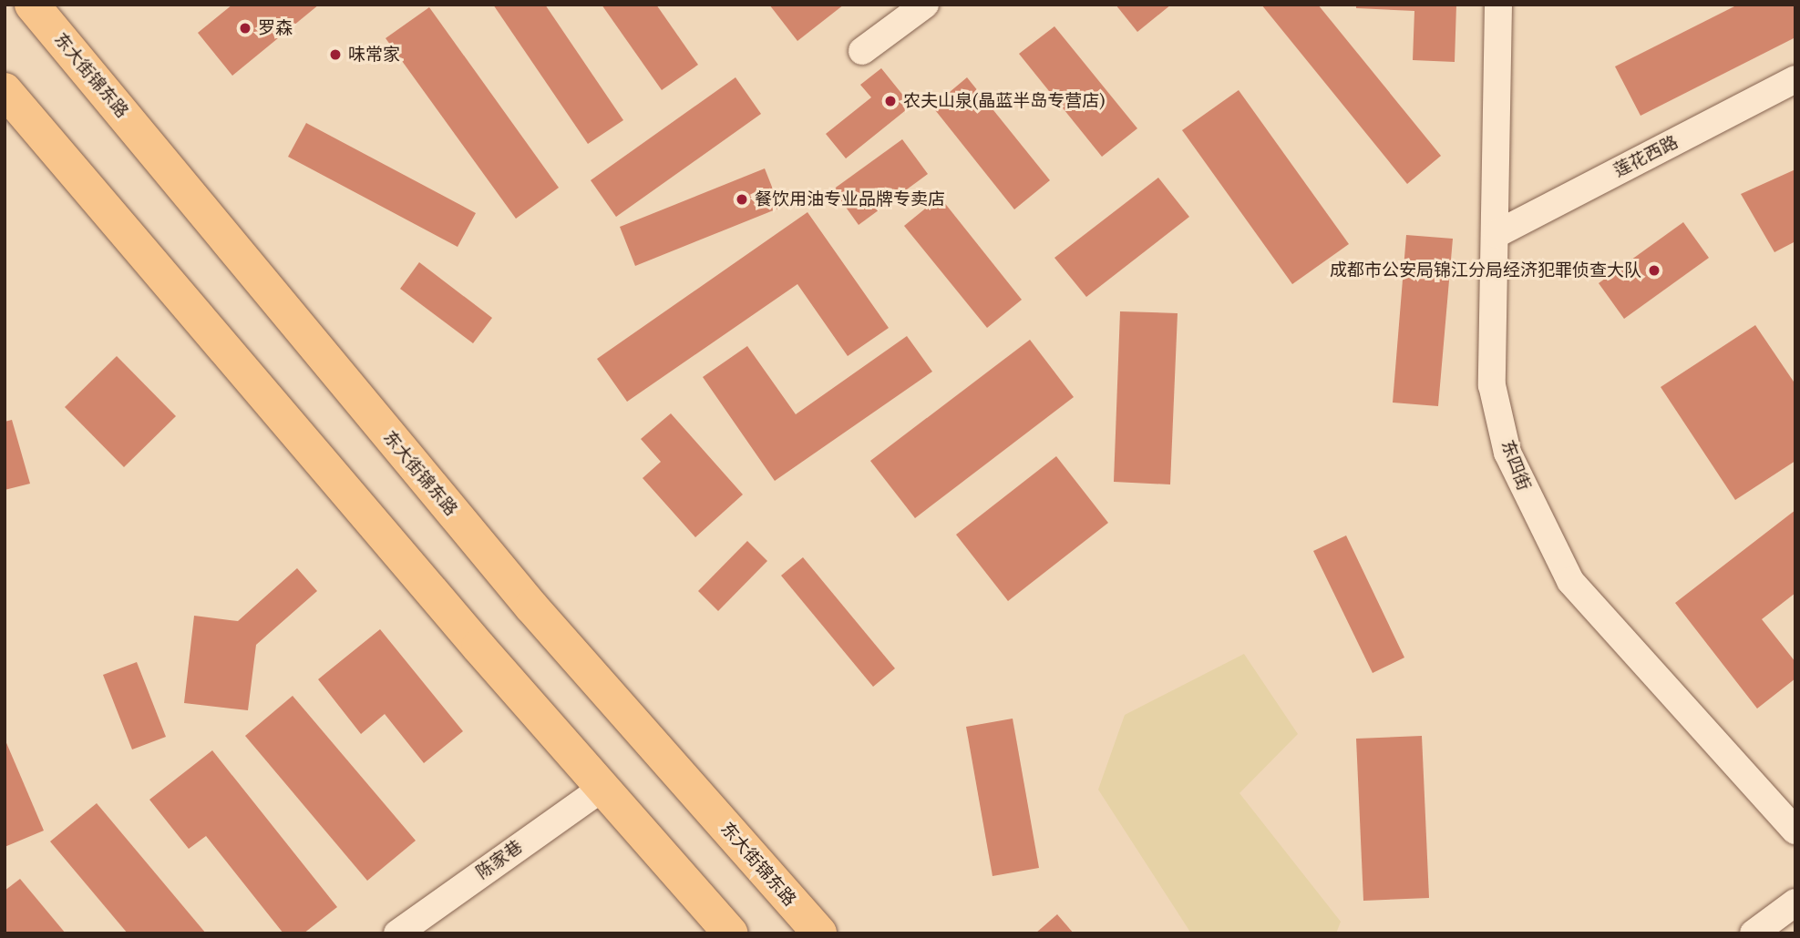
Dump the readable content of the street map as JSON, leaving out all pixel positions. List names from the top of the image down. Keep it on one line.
{"streets":{"main road":["东大街锦东路"],"street":["莲花西路","东四街","陈家巷"]},"crossings":[["莲花西路","东四街"]],"places":["罗森","味常家","农夫山泉(晶蓝半岛专营店)","餐饮用油专业品牌专卖店","成都市公安局锦江分局经济犯罪侦查大队"]}
